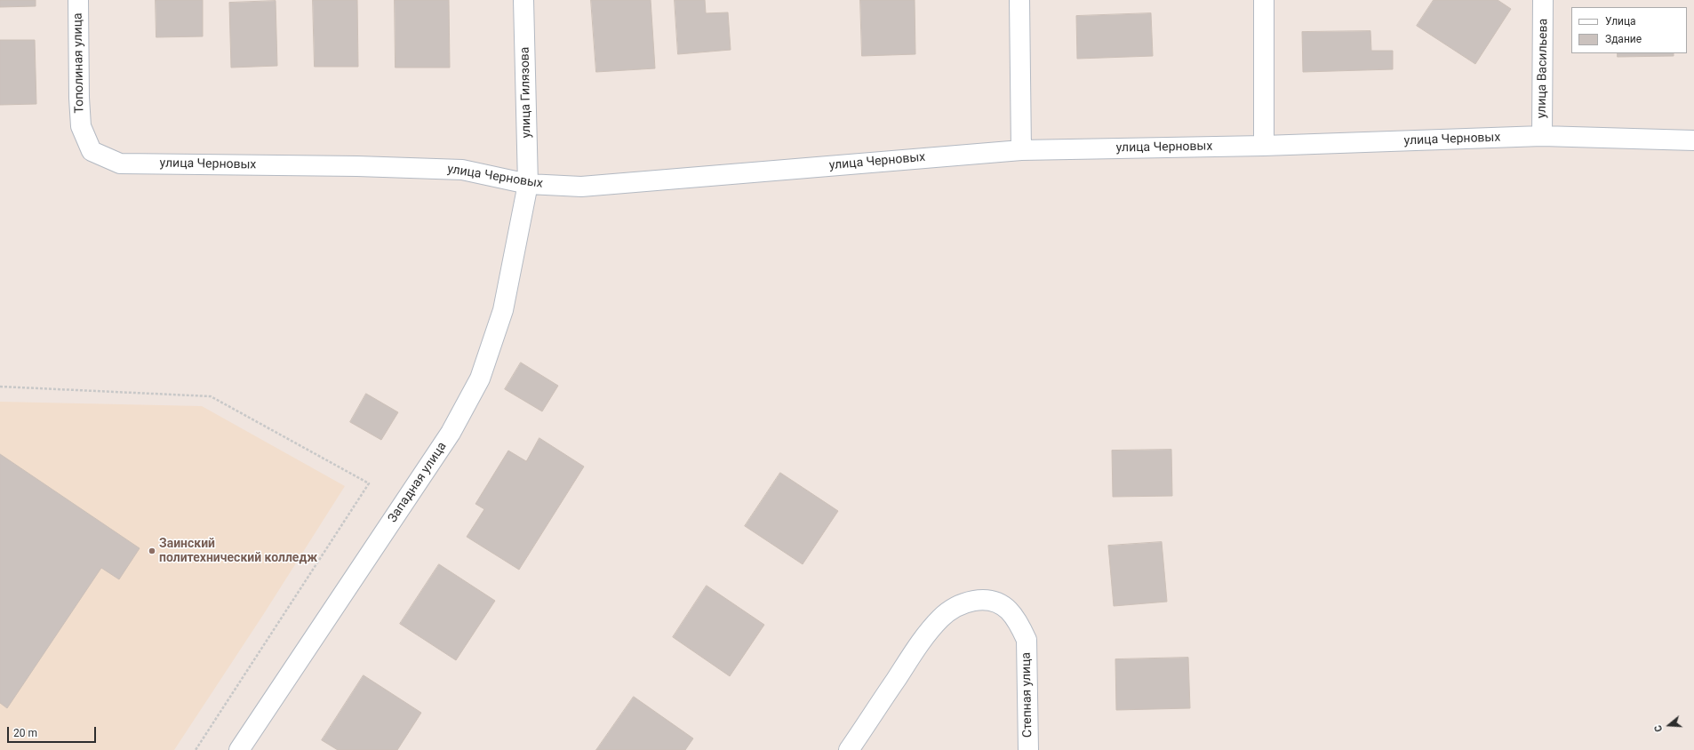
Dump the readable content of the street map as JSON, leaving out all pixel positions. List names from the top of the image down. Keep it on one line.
{"streets":{"street":["Тополиная улица","улица Васильева","улица Гилязова","улица Черновых","Западная улица","Степная улица"]},"crossings":[["Тополиная улица","улица Черновых"],["улица Васильева","улица Черновых"],["улица Гилязова","улица Черновых"],["улица Гилязова","Западная улица"],["улица Черновых","Западная улица"]],"places":["Заинский политехнический колледж"],"legend":["Улица","Здание"],"scale_bar":"20 m","north":"left"}
